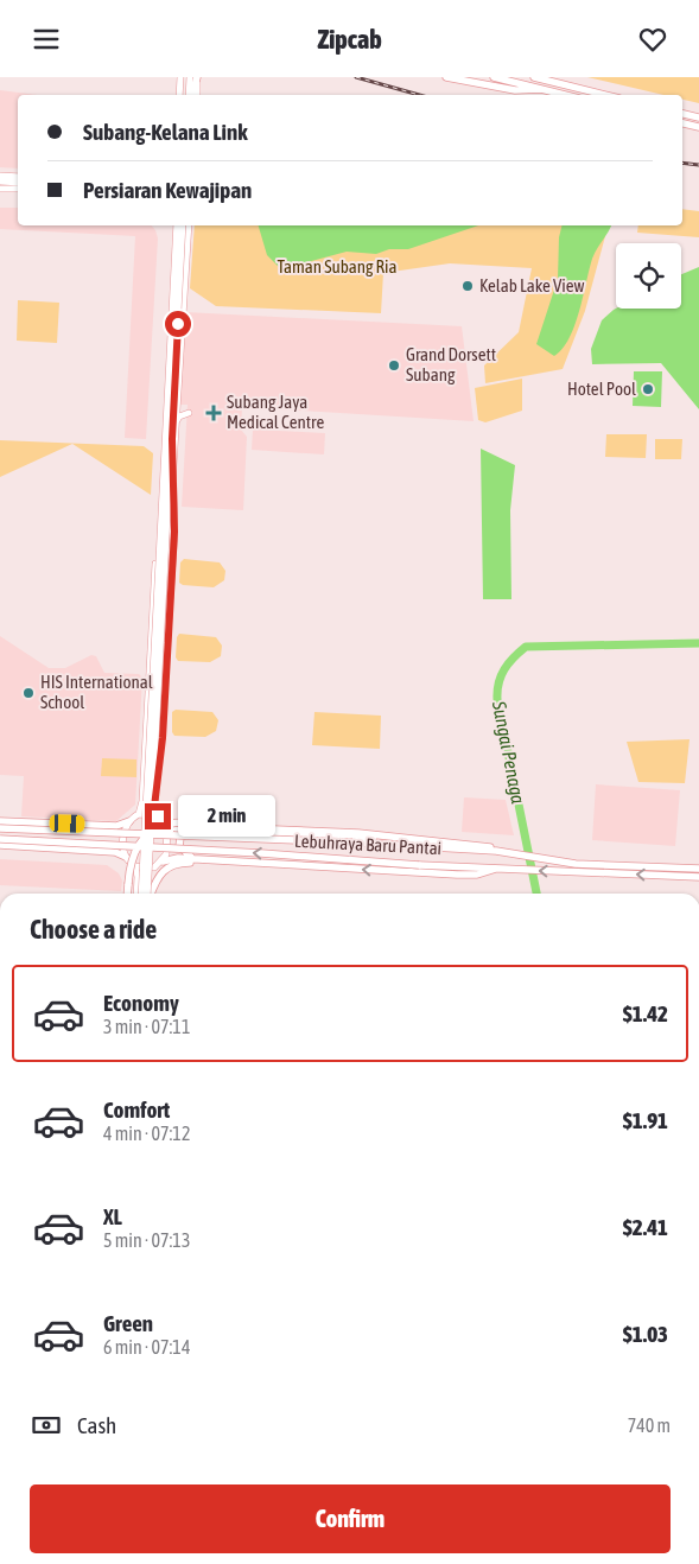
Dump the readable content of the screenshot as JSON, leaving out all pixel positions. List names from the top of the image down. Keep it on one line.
{"streets":{"highway":["Lebuhraya Baru Pantai"]},"water":["Sungai Penaga"],"parks":["Taman Subang Ria"],"places":{"other":["Kelab Lake View","Grand Dorsett Subang","Hotel Pool","HIS International School"],"health":["Subang Jaya Medical Centre"]},"page":{"header":"Zipcab","banner":["Subang-Kelana Link","Persiaran Kewajipan"],"bubble":"2 min","heading":"Choose a ride","list":[{"name":"Economy","note":"3 min · 07:11","value":"$1.42"},{"name":"Comfort","note":"4 min · 07:12","value":"$1.91"},{"name":"XL","note":"5 min · 07:13","value":"$2.41"},{"name":"Green","note":"6 min · 07:14","value":"$1.03"}],"pay":["Cash","740 m"],"buttons":"Confirm"}}
